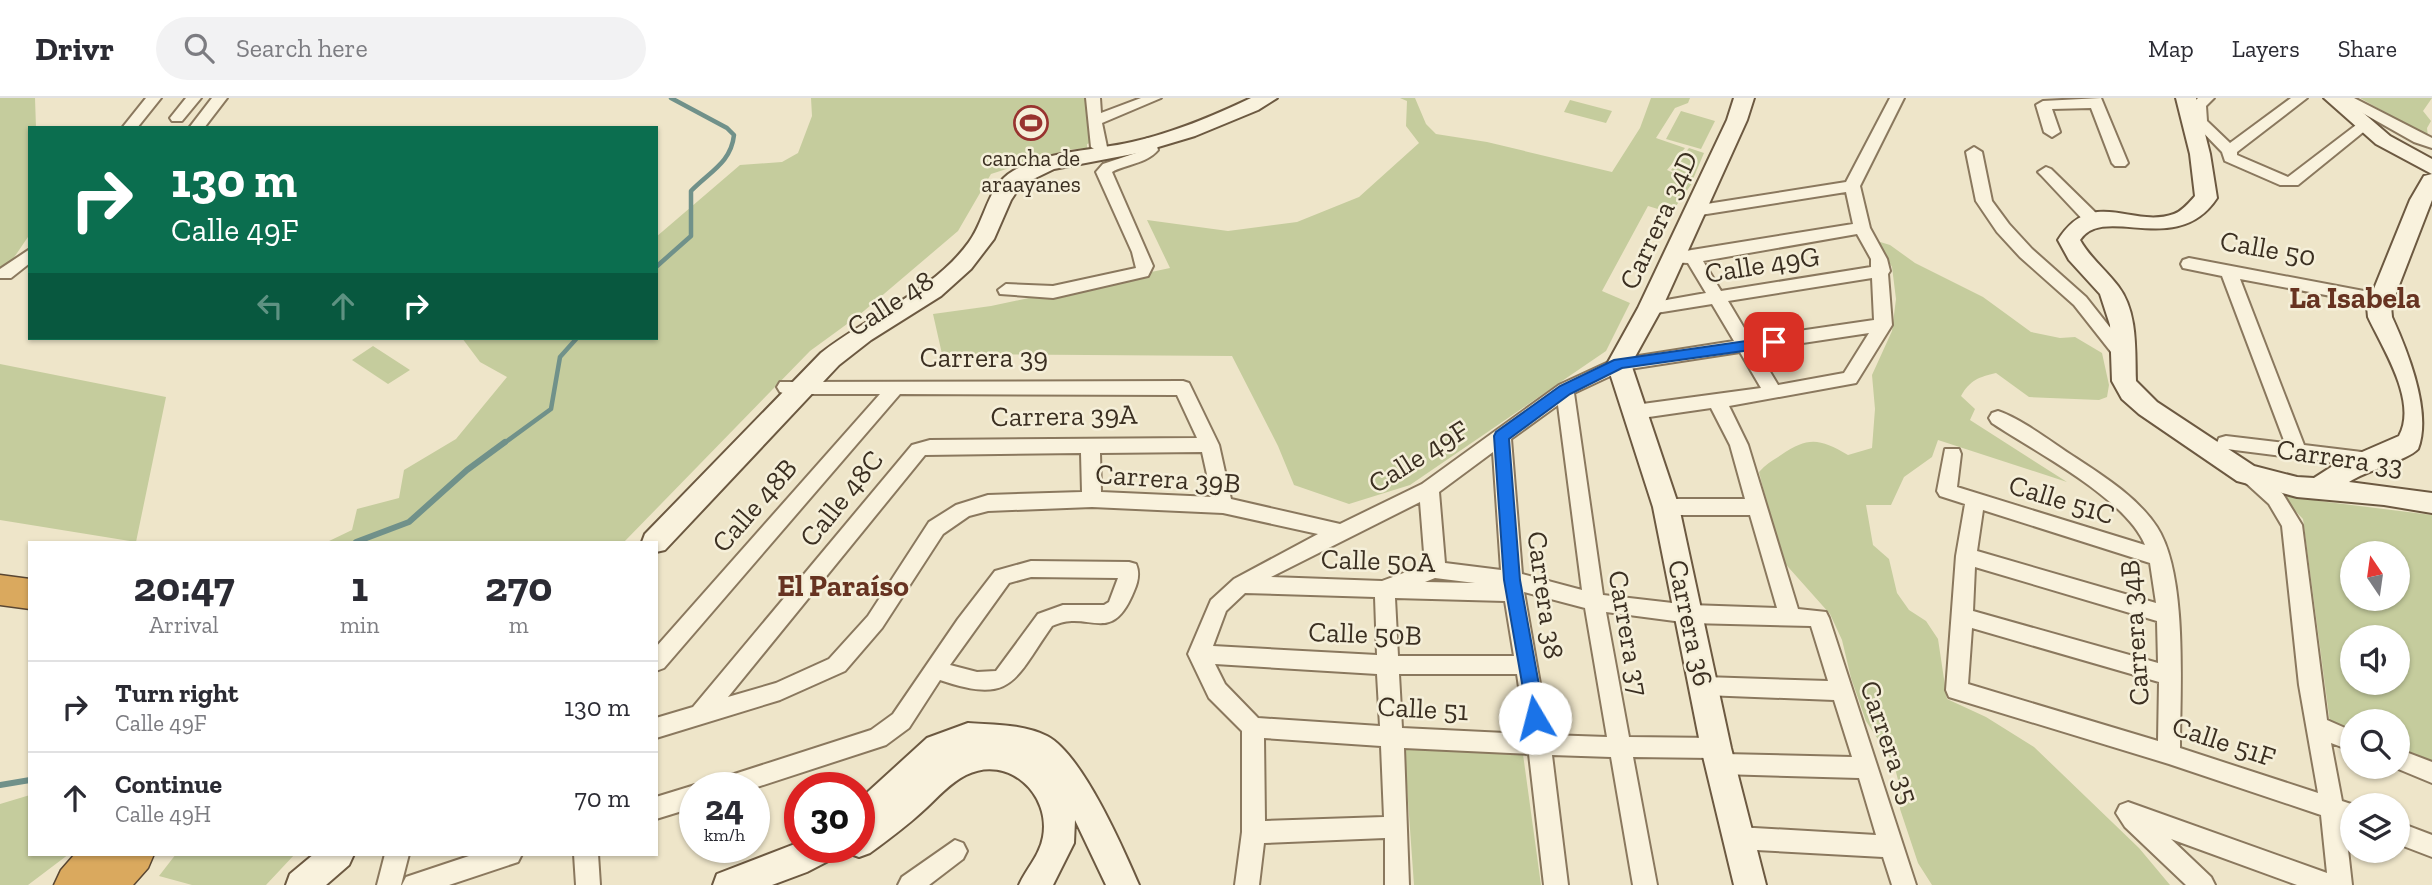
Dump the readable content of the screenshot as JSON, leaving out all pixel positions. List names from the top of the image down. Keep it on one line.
{"streets":{"main road":["Carrera 34D","Calle 48","Carrera 33"],"street":["Calle 50","Calle 49G","Carrera 39","Carrera 39A","Calle 49F","Carrera 39B","Calle 48C","Calle 51C","Calle 48B","Calle 50A","Carrera 38","Carrera 36","Calle 50B","Carrera 37","Carrera 34B","Calle 51","Calle 51F","Carrera 35"]},"crossings":[["Carrera 34D","Calle 49G"],["Carrera 34D","Calle 49F"],["Carrera 34D","Carrera 36"],["Calle 48","Carrera 39"],["Carrera 39","Carrera 39A"],["Carrera 39","Calle 48B"],["Carrera 39A","Calle 48C"],["Calle 49F","Carrera 39B"],["Calle 49F","Calle 50A"],["Calle 49F","Carrera 38"],["Calle 49F","Carrera 36"],["Calle 49F","Carrera 37"],["Carrera 39B","Calle 48C"],["Calle 51C","Carrera 34B"],["Calle 50A","Carrera 38"],["Calle 50A","Carrera 36"],["Calle 50A","Carrera 37"],["Calle 50A","Carrera 35"],["Carrera 38","Calle 50B"],["Carrera 38","Calle 51"],["Carrera 36","Calle 51"],["Carrera 37","Calle 51"],["Carrera 34B","Calle 51F"],["Calle 51","Carrera 35"]],"districts":["La Isabela","El Paraíso"],"places":{"sports":["cancha de araayanes"]},"north":"top","page":{"header":"Drivr","search":"Search here","nav":["Map","Layers","Share"],"turn":["130 m","Calle 49F"],"eta":["20:47","Arrival","1","min","270","m"],"list":[{"name":"Turn right","note":"Calle 49F","value":"130 m"},{"name":"Continue","note":"Calle 49H","value":"70 m"}],"speed":"24 km/h","limit":"30"}}
